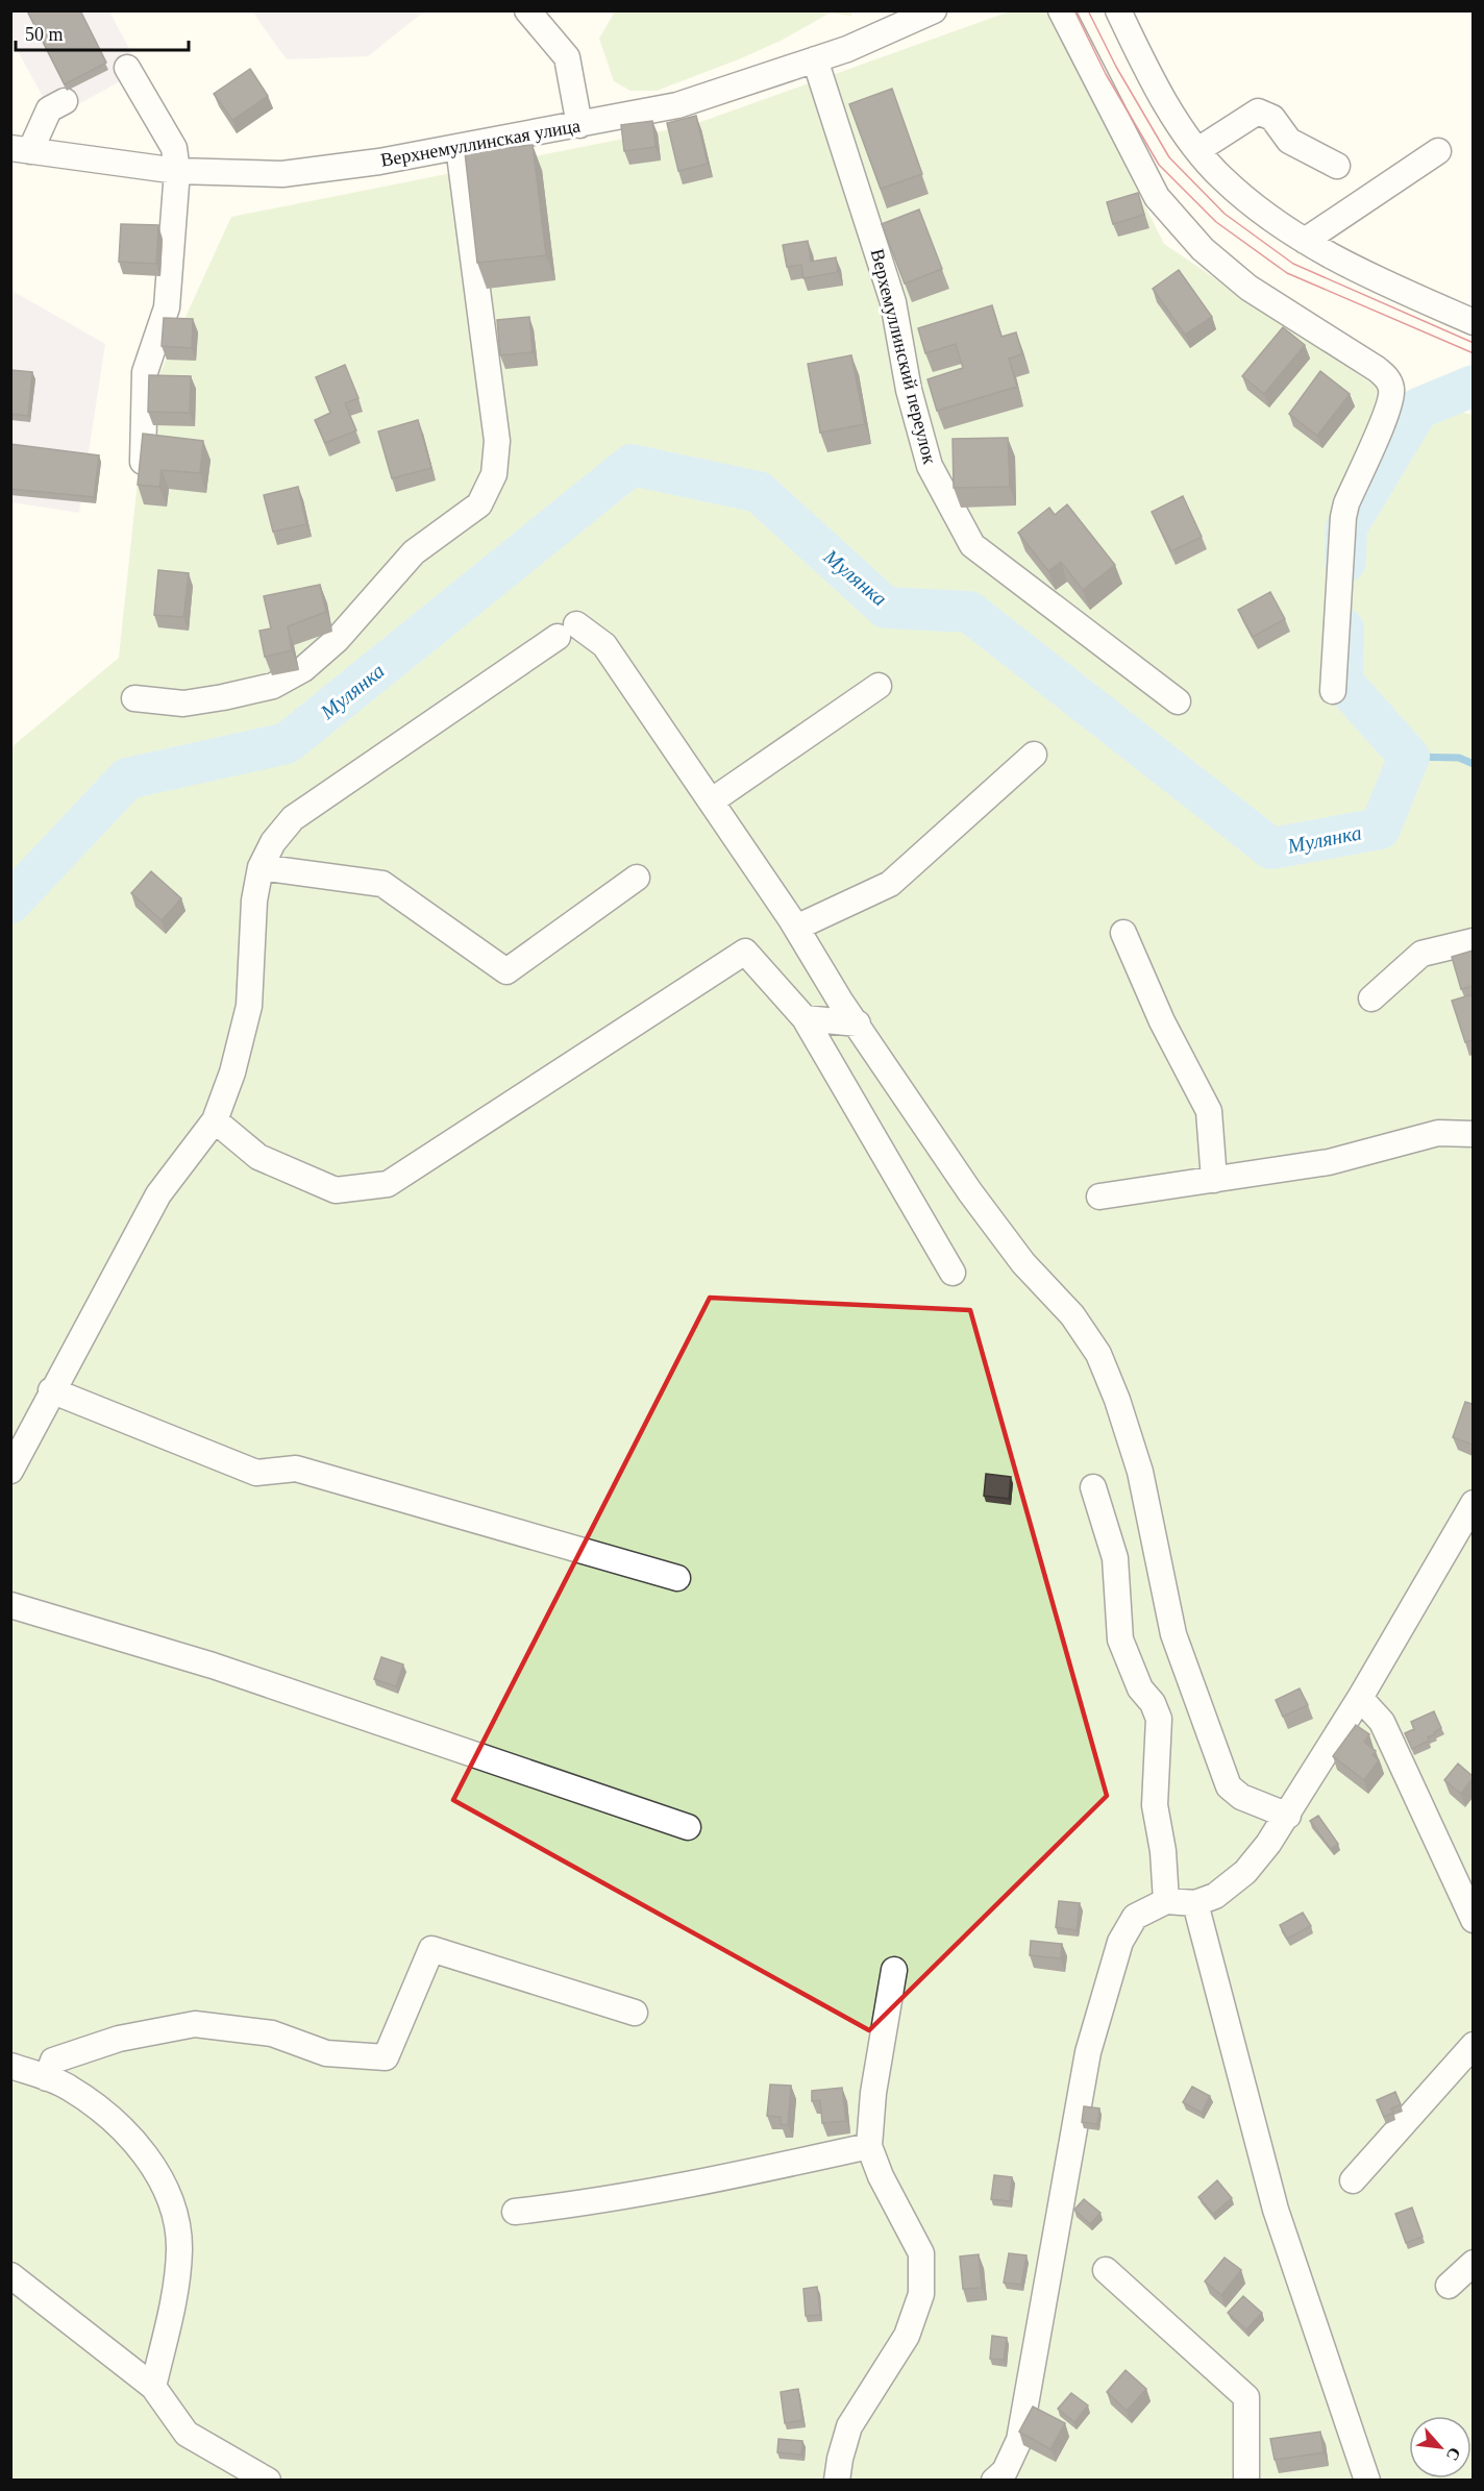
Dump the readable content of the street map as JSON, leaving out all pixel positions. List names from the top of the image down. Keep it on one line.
{"streets":{"street":["Верхнемуллинская улица","Верхемуллинский переулок"]},"crossings":[["Верхнемуллинская улица","Верхемуллинский переулок"]],"water":["Мулянка"],"scale_bar":"50 m","north":"bottom right"}
